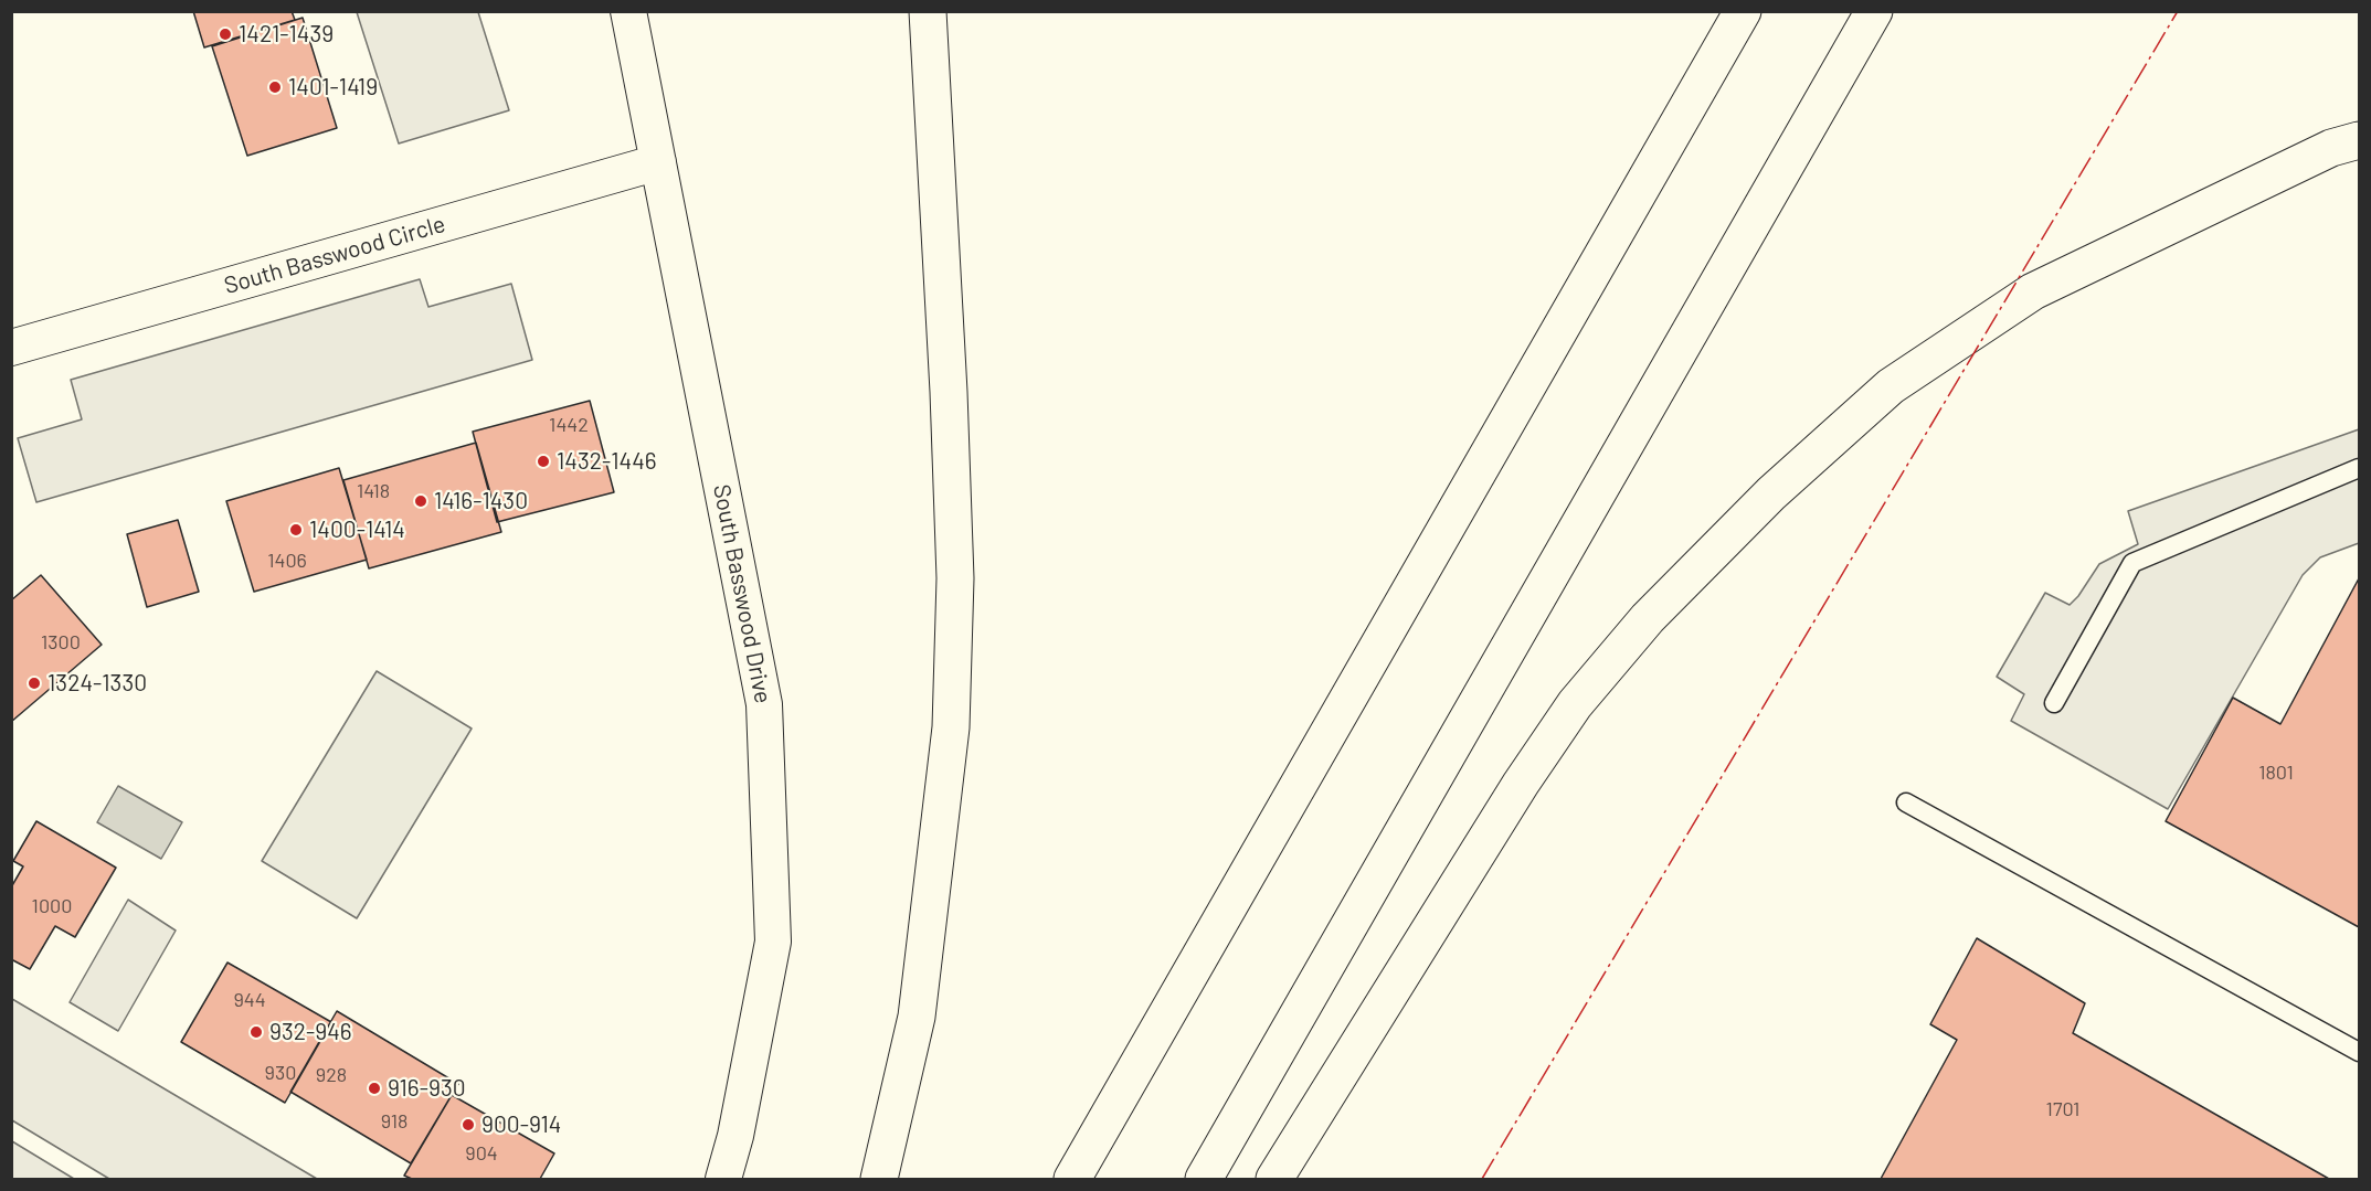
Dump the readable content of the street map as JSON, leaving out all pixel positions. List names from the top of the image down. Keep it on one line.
{"streets":{"street":["South Basswood Circle","South Basswood Drive"]},"crossings":[["South Basswood Circle","South Basswood Drive"]],"places":["1421-1439","1401-1419","1432-1446","1416-1430","1400-1414","1324-1330","932-946","916-930","900-914"],"house_numbers":["1442","1418","1406","1300","1801","1000","944","930","928","1701","918","904"]}
